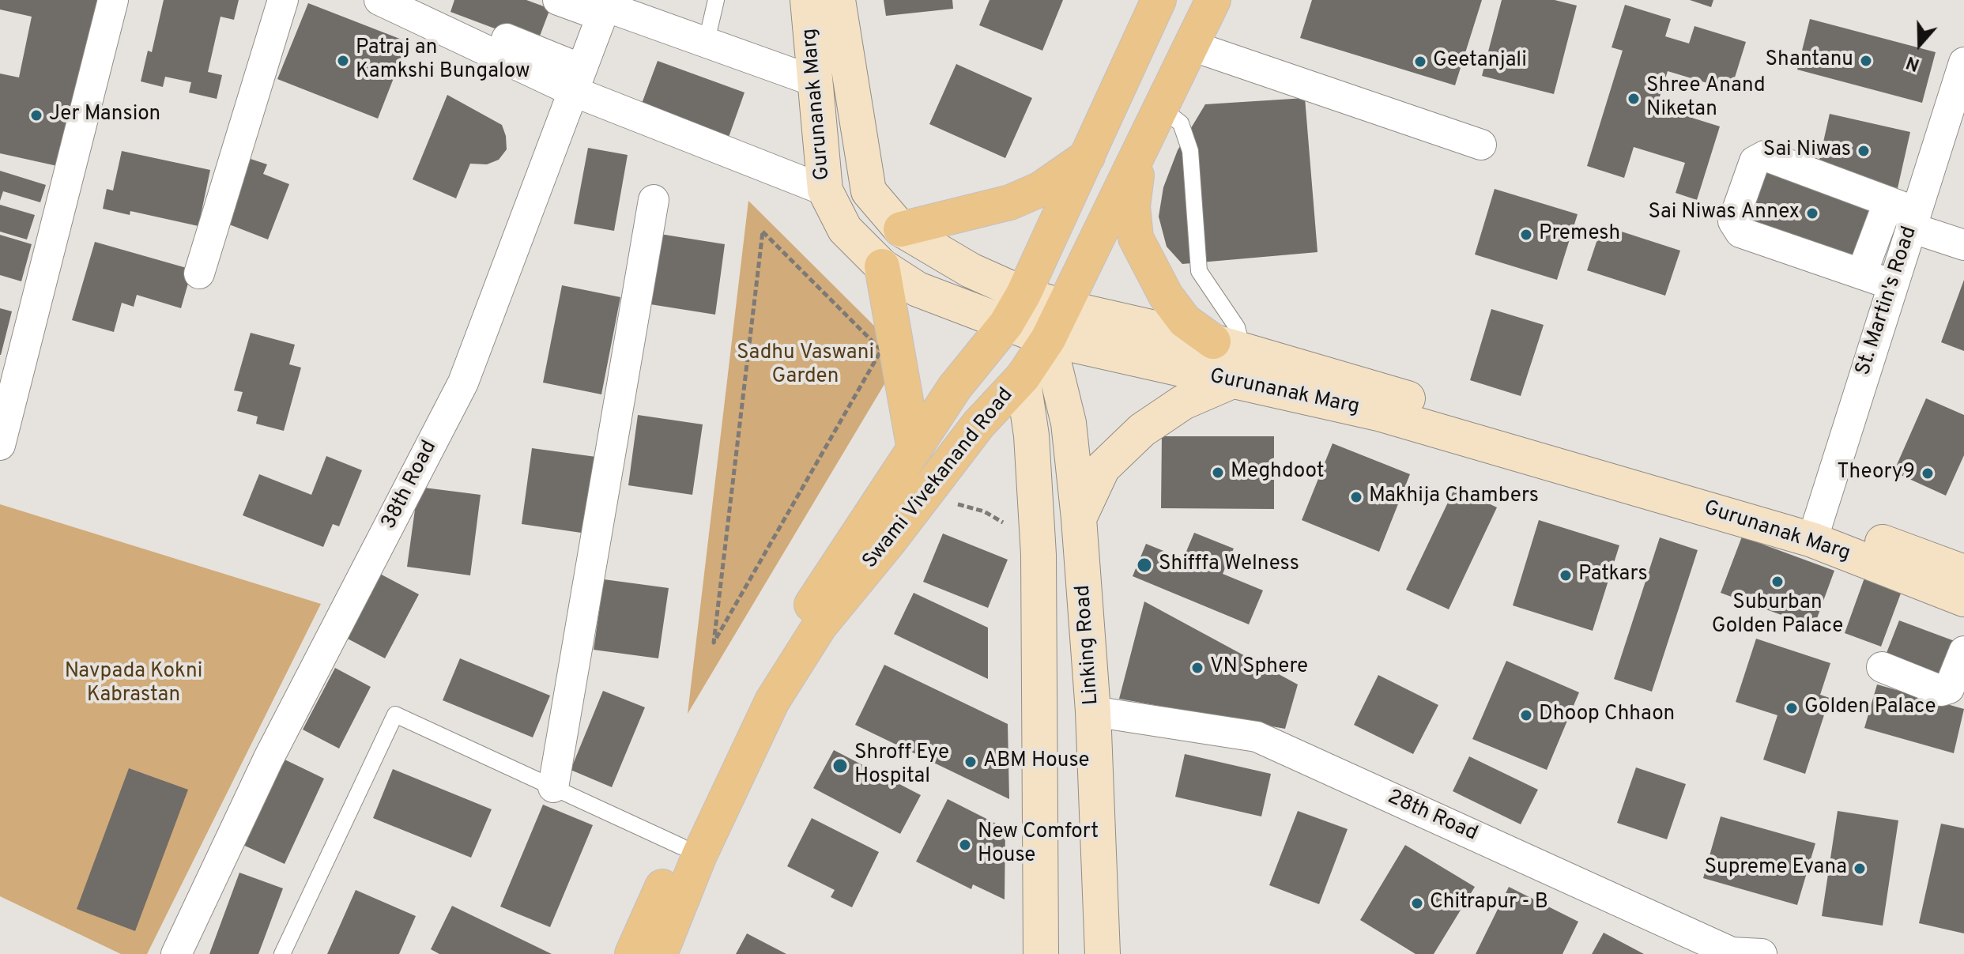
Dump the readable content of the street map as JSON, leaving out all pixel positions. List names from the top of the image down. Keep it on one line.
{"streets":{"main road":["Gurunanak Marg","Swami Vivekanand Road","Linking Road"],"street":["St. Martin's Road","38th Road","28th Road"]},"crossings":[["Gurunanak Marg","St. Martin's Road"],["Gurunanak Marg","Swami Vivekanand Road"],["Gurunanak Marg","Linking Road"],["Swami Vivekanand Road","Linking Road"],["Linking Road","28th Road"]],"parks":["Sadhu Vaswani Garden","Navpada Kokni Kabrastan"],"places":["Patraj an Kamkshi Bungalow","Shantanu","Geetanjali","Shree Anand Niketan","Jer Mansion","Sai Niwas","Sai Niwas Annex","Premesh","Meghdoot","Theory9","Makhija Chambers","Shifffa Welness","Patkars","Suburban Golden Palace","VN Sphere","Golden Palace","Dhoop Chhaon","ABM House","Shroff Eye Hospital","New Comfort House","Supreme Evana","Chitrapur - B"],"north":"bottom"}
